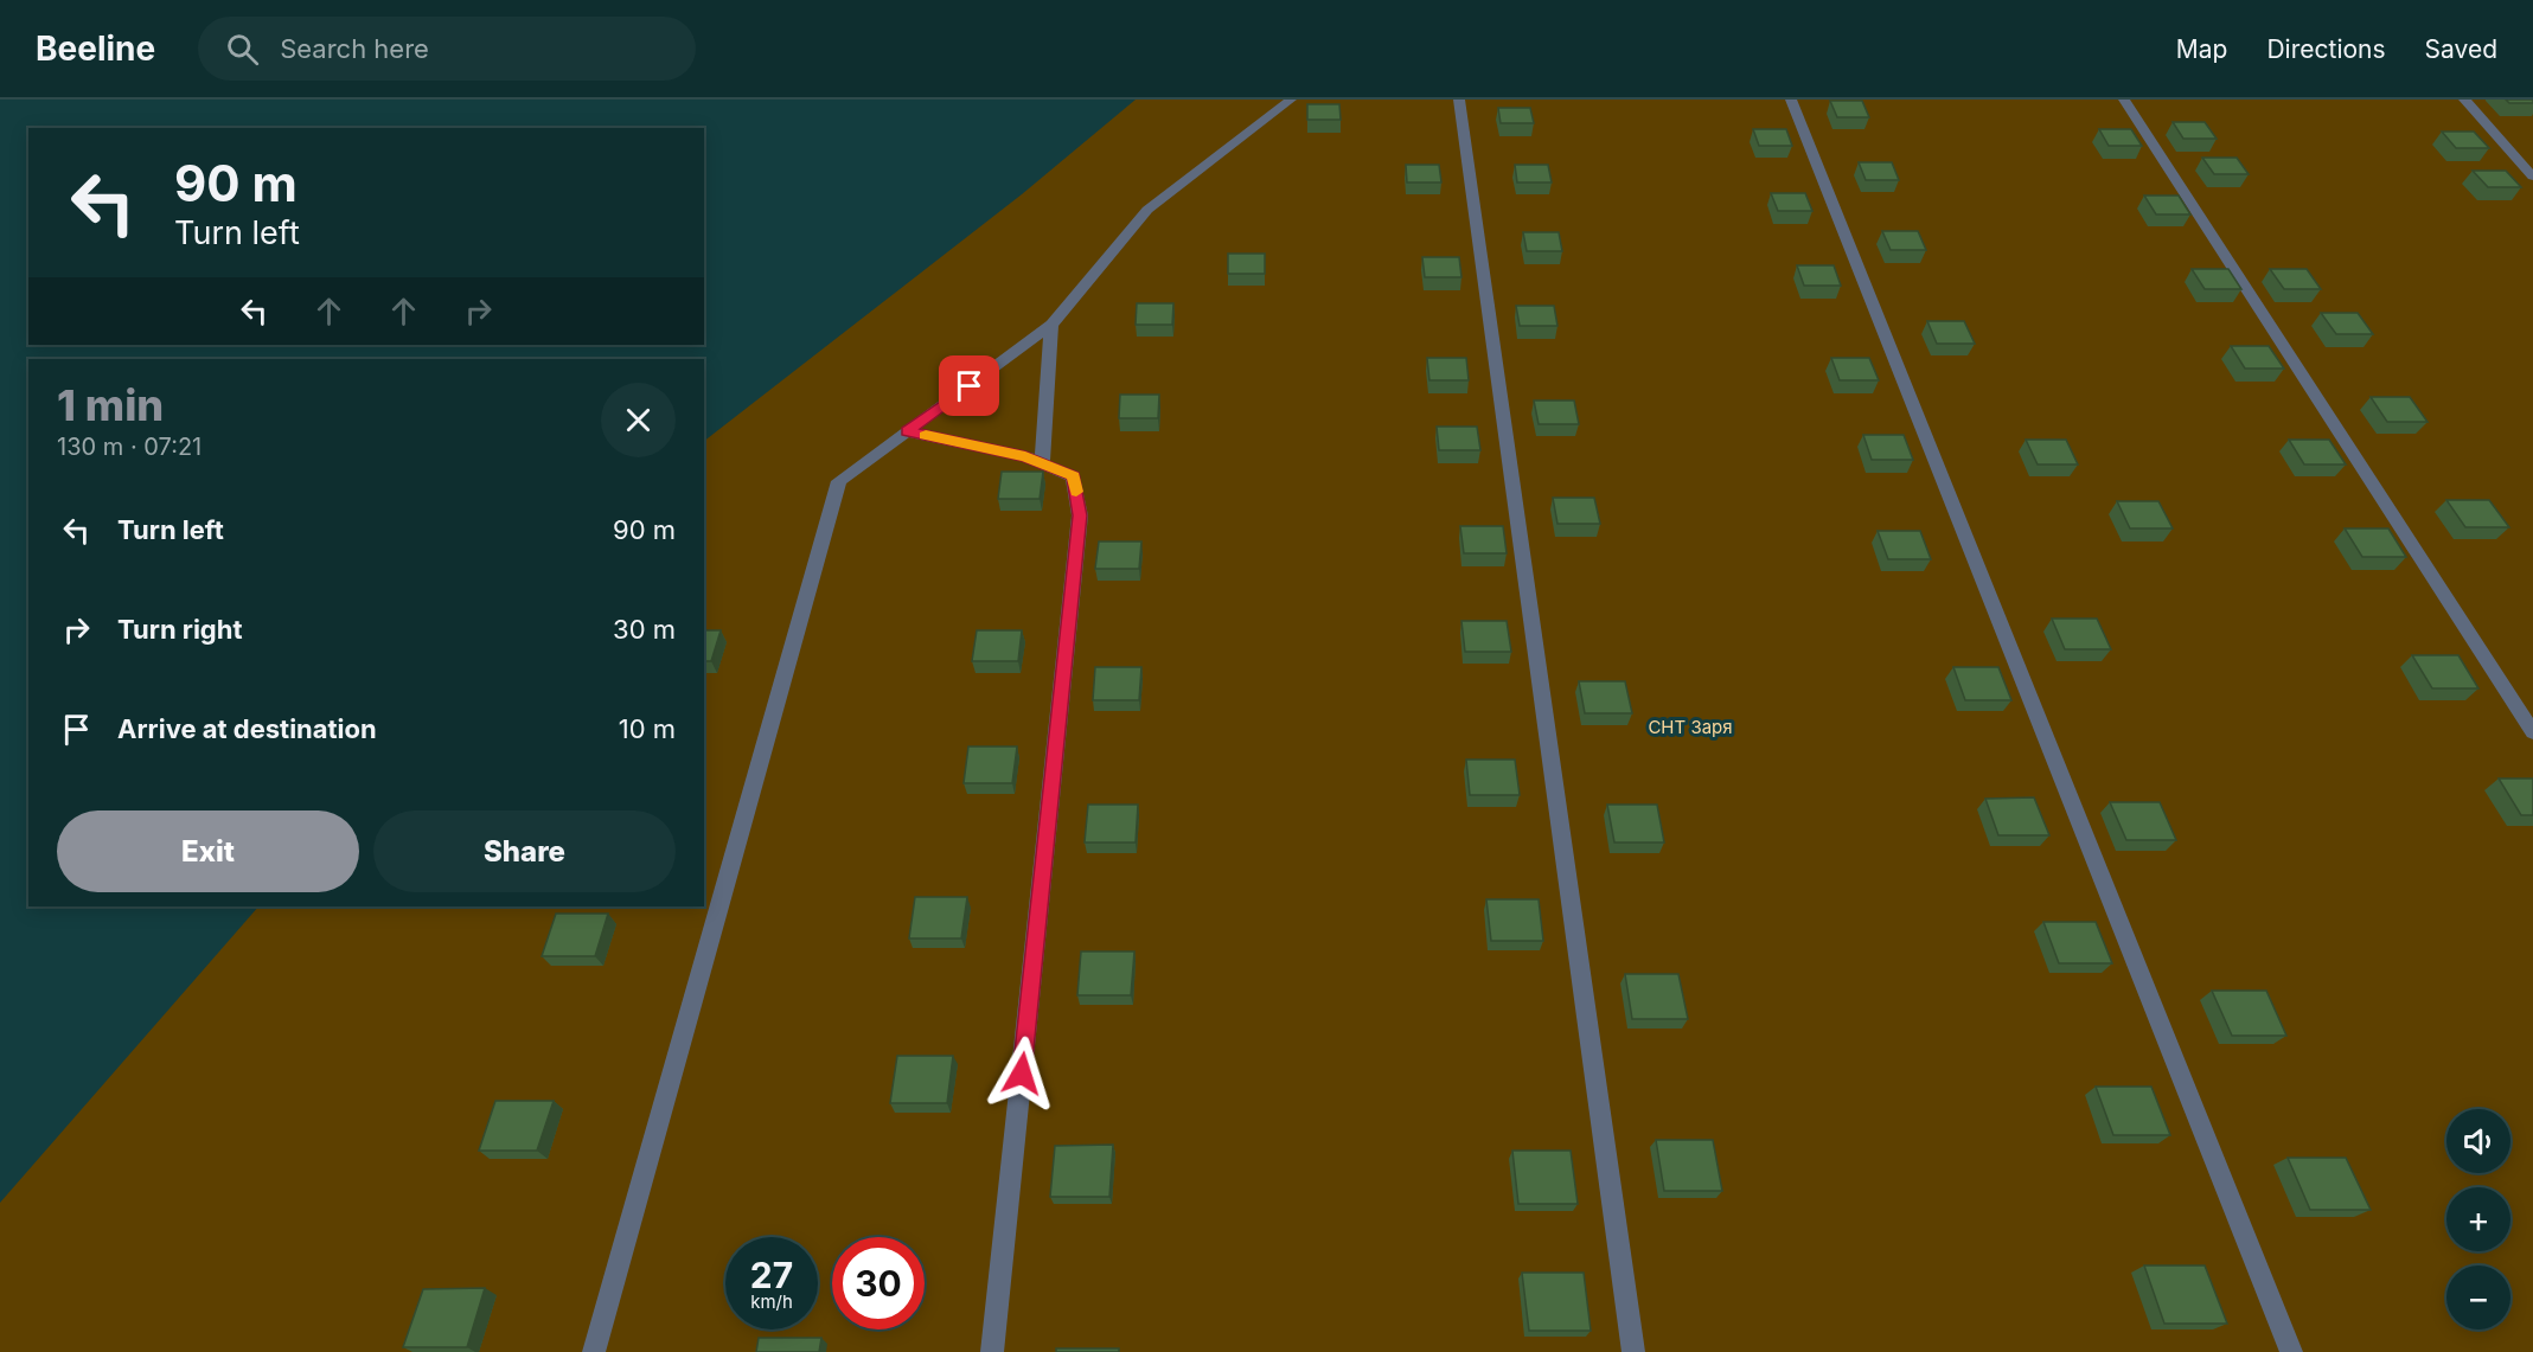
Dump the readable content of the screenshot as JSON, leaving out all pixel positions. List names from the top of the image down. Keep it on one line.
{"parks":["СНТ Заря"],"page":{"header":"Beeline","search":"Search here","nav":["Map","Directions","Saved"],"turn":["90 m","Turn left"],"heading":["1 min","130 m · 07:21"],"list":[{"name":"Turn left","value":"90 m"},{"name":"Turn right","value":"30 m"},{"name":"Arrive at destination","value":"10 m"}],"buttons":["Exit","Share"],"map_buttons":["+","−"],"speed":"27 km/h","limit":"30"}}
